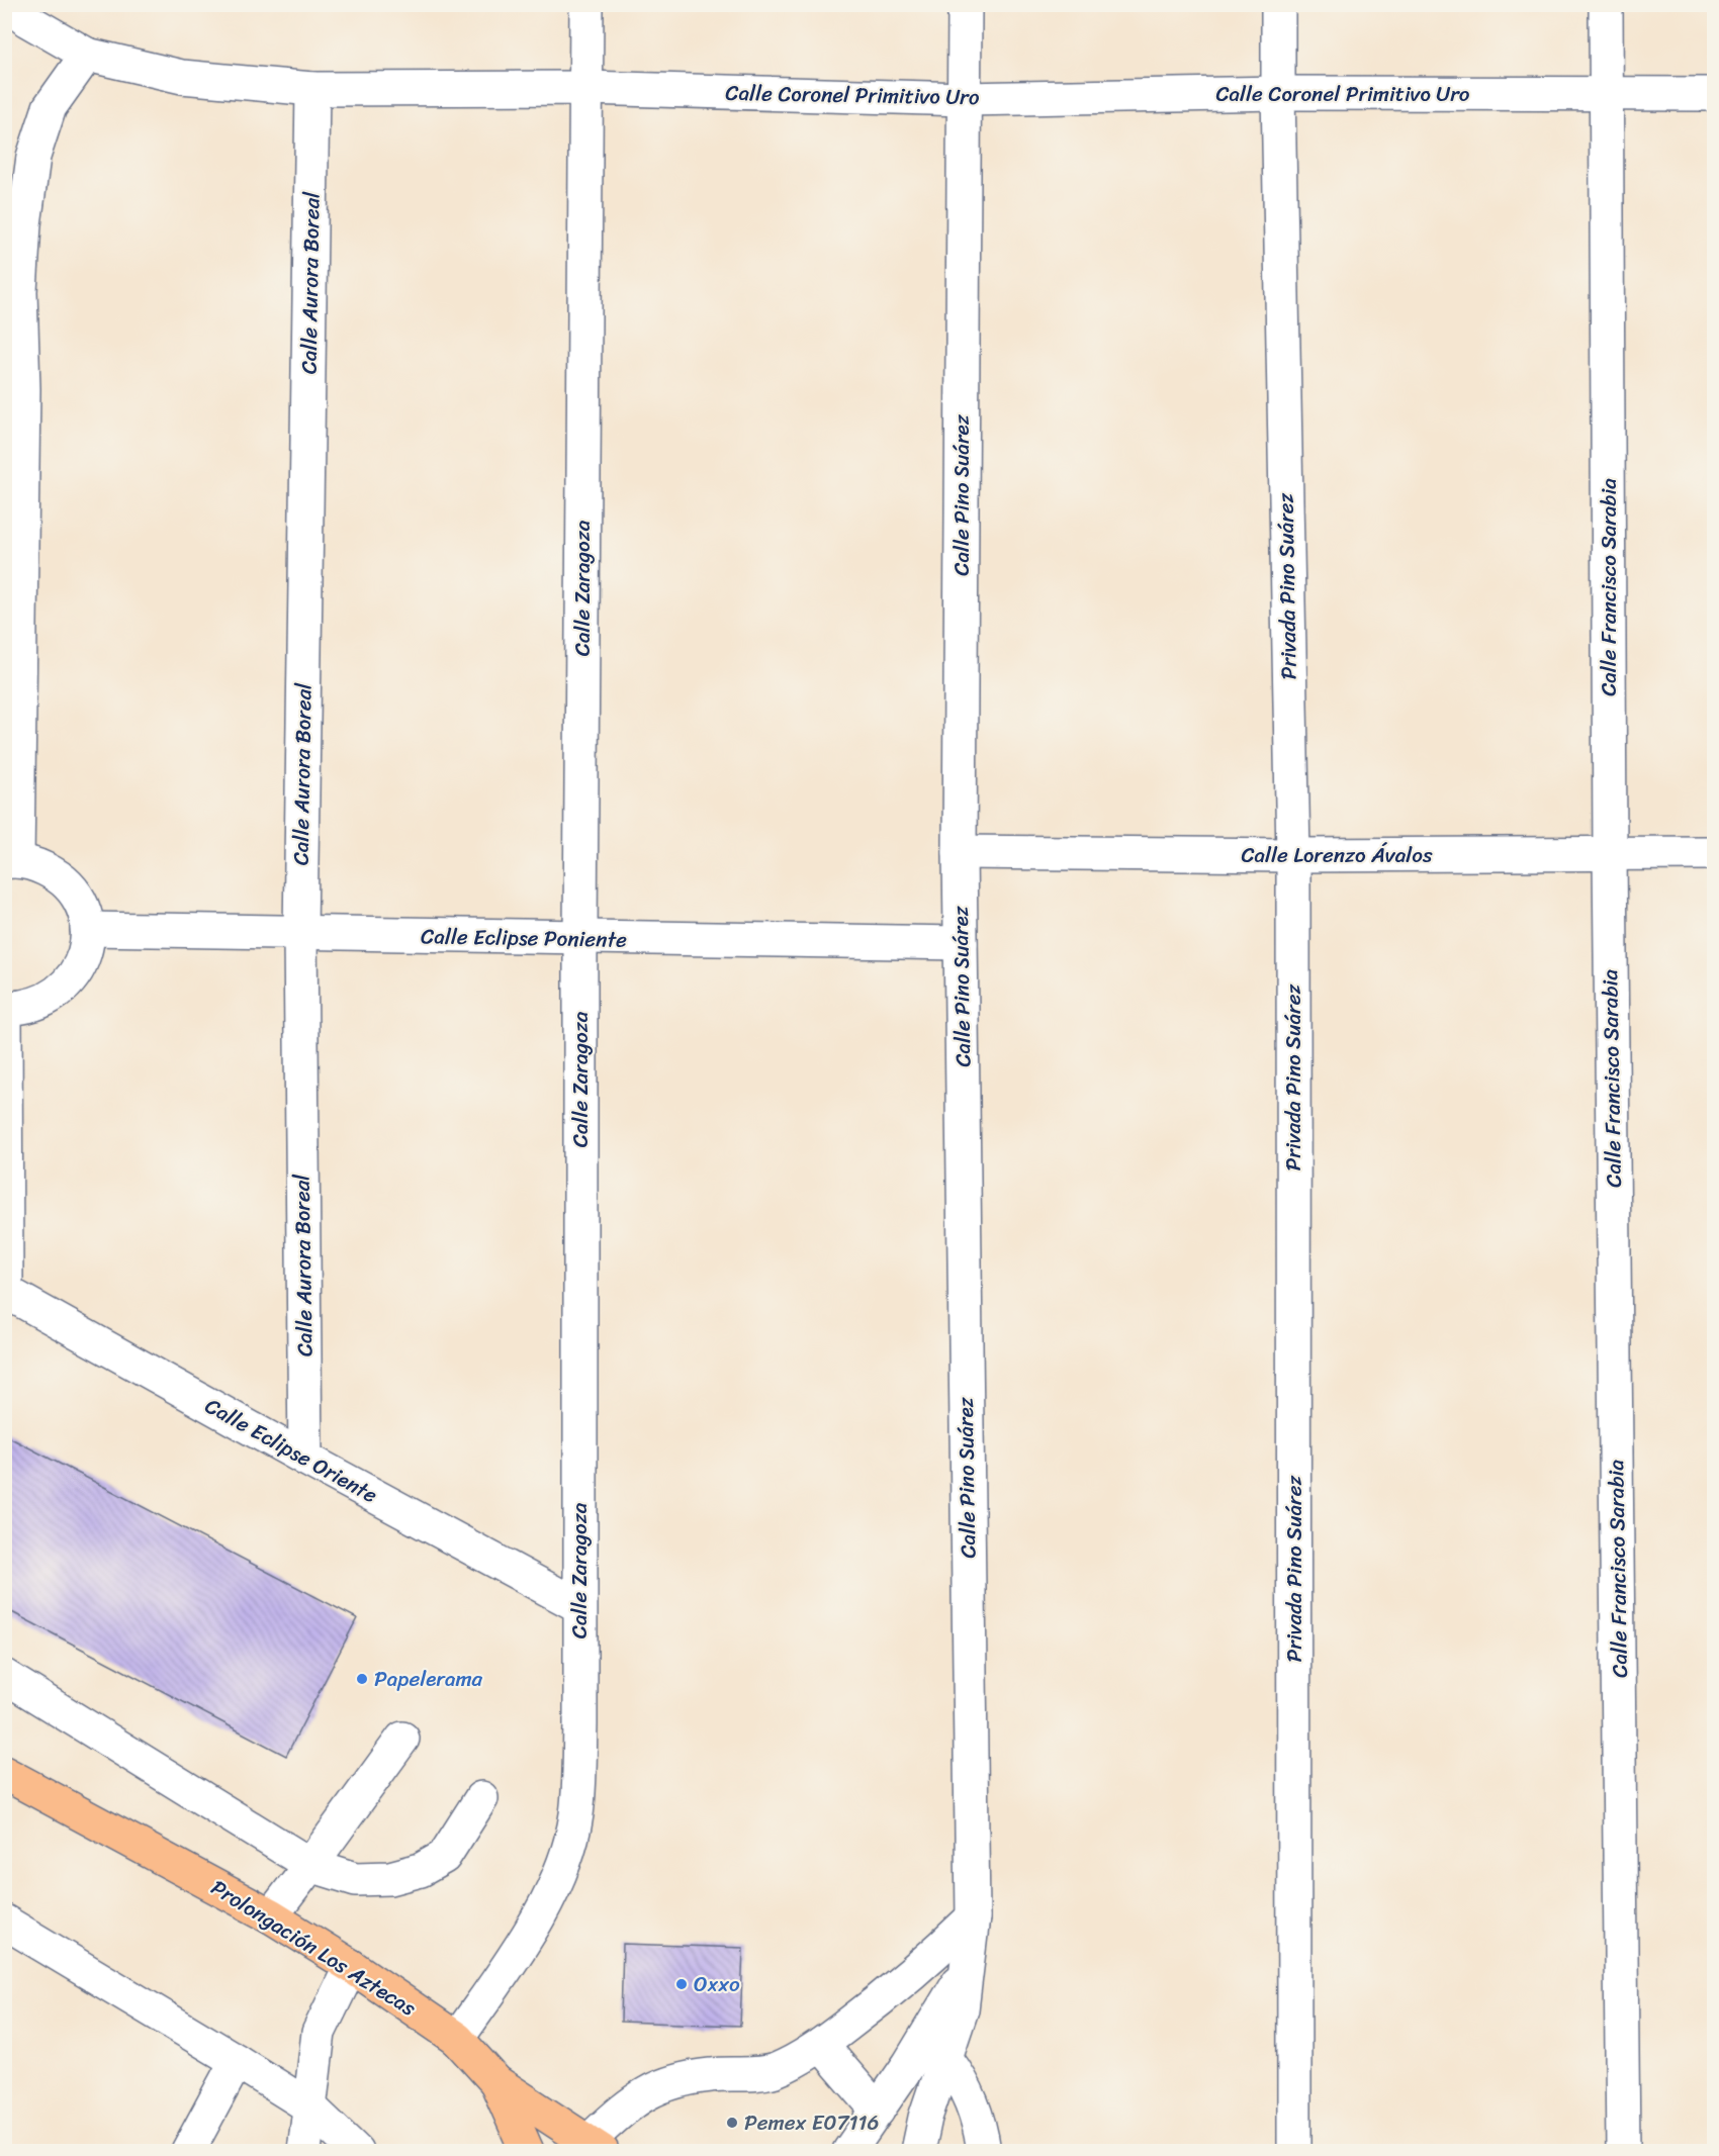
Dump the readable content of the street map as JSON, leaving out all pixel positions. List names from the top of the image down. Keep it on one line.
{"streets":{"main road":["Prolongación Los Aztecas"],"street":["Calle Coronel Primitivo Uro","Calle Aurora Boreal","Calle Pino Suárez","Privada Pino Suárez","Calle Francisco Sarabia","Calle Zaragoza","Calle Lorenzo Ávalos","Calle Eclipse Poniente","Calle Eclipse Oriente"]},"crossings":[["Calle Coronel Primitivo Uro","Calle Aurora Boreal"],["Calle Coronel Primitivo Uro","Calle Pino Suárez"],["Calle Coronel Primitivo Uro","Privada Pino Suárez"],["Calle Coronel Primitivo Uro","Calle Francisco Sarabia"],["Calle Coronel Primitivo Uro","Calle Zaragoza"],["Calle Aurora Boreal","Calle Eclipse Poniente"],["Calle Aurora Boreal","Calle Eclipse Oriente"],["Calle Pino Suárez","Calle Lorenzo Ávalos"],["Calle Pino Suárez","Calle Eclipse Poniente"],["Privada Pino Suárez","Calle Lorenzo Ávalos"],["Calle Francisco Sarabia","Calle Lorenzo Ávalos"],["Calle Zaragoza","Calle Eclipse Poniente"],["Calle Zaragoza","Calle Eclipse Oriente"],["Calle Zaragoza","Prolongación Los Aztecas"]],"places":["Papelerama","Oxxo","Pemex E07116"]}
